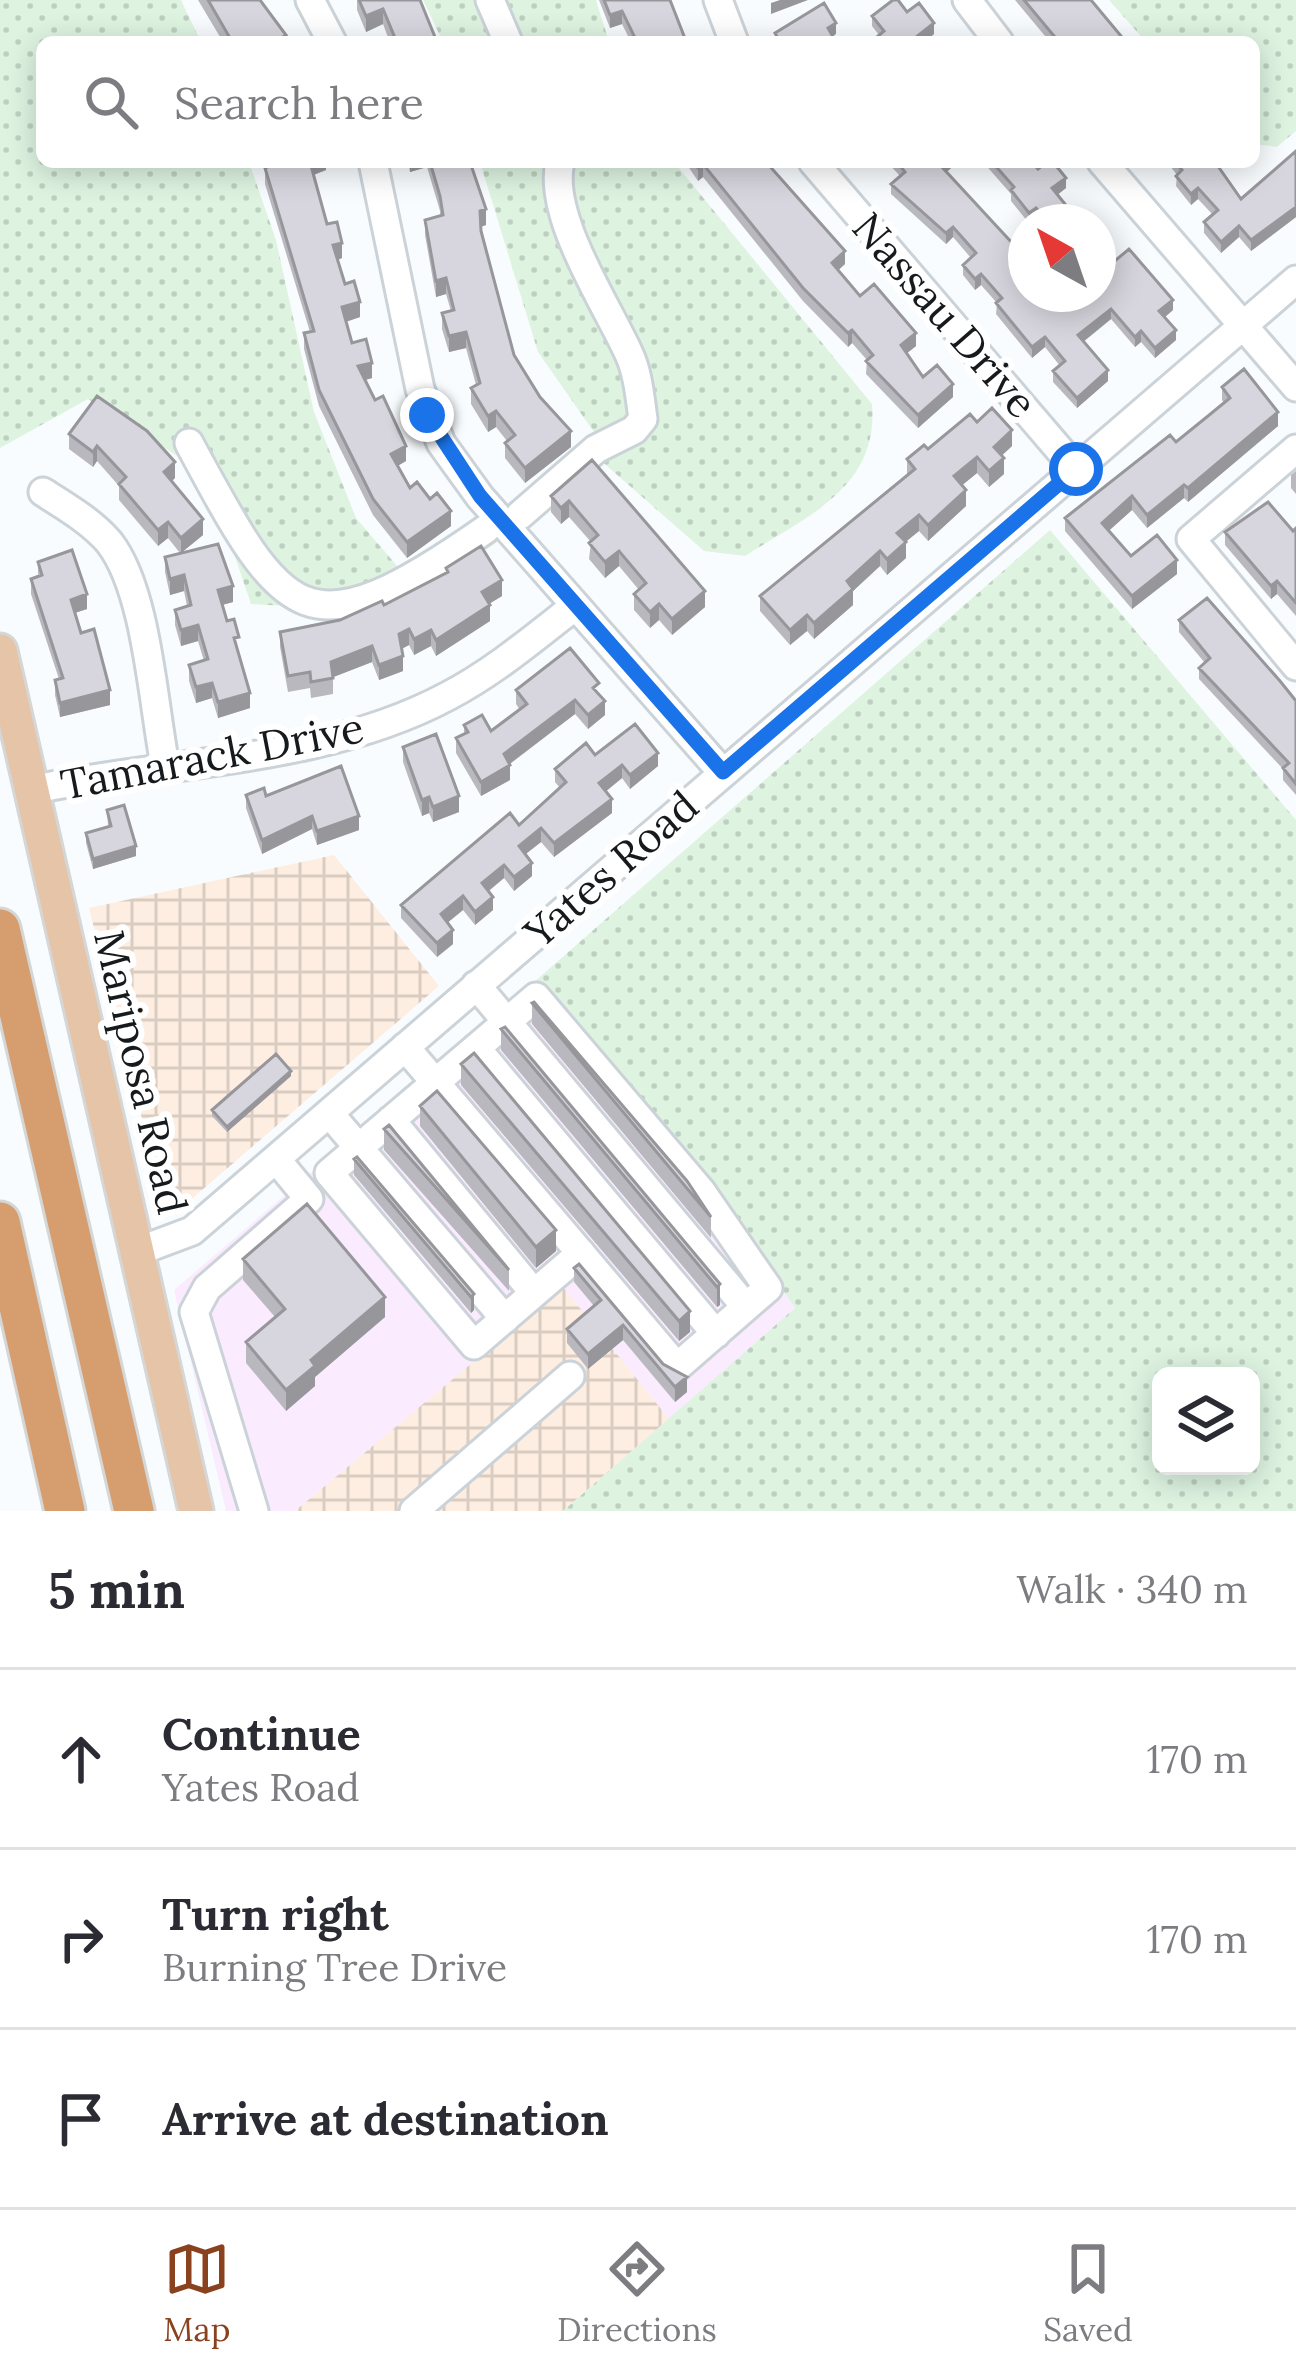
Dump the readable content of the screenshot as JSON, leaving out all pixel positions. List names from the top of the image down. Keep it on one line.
{"streets":{"main road":["Mariposa Road"],"street":["Nassau Drive","Tamarack Drive","Yates Road"]},"crossings":[["Nassau Drive","Yates Road"],["Tamarack Drive","Mariposa Road"],["Yates Road","Mariposa Road"]],"north":"top left","page":{"search":"Search here","heading":["5 min","Walk · 340 m"],"list":[["Continue","Yates Road","170 m"],["Turn right","Burning Tree Drive","170 m"],"Arrive at destination"],"nav":["Map","Directions","Saved"]}}
